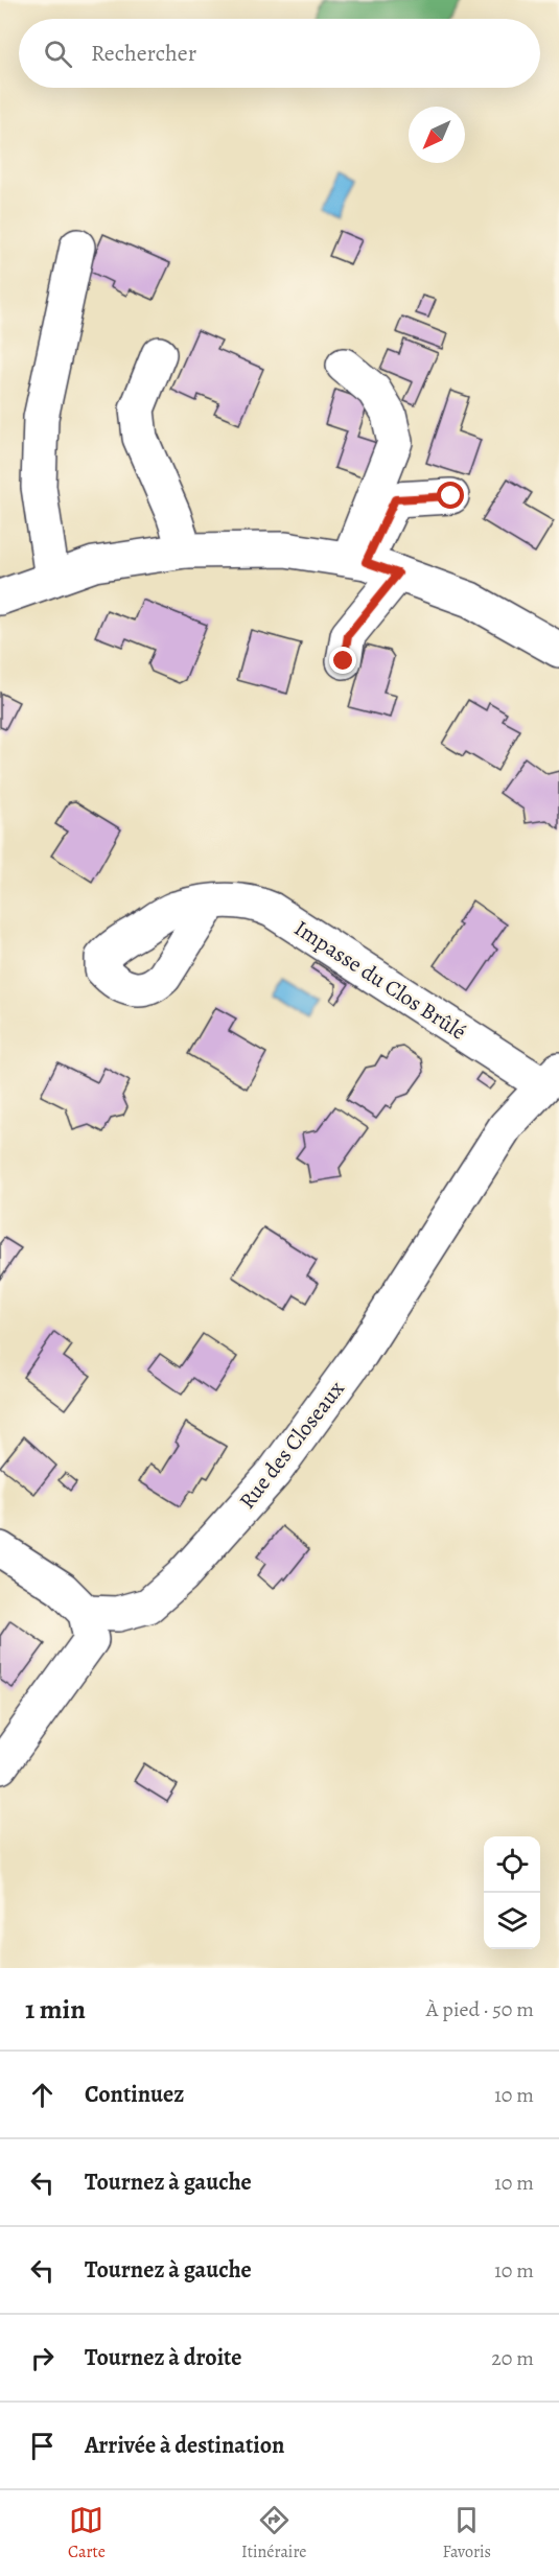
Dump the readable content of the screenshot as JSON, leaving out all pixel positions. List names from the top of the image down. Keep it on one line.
{"streets":{"street":["Impasse du Clos Brûlé","Rue des Closeaux"]},"crossings":[["Impasse du Clos Brûlé","Rue des Closeaux"]],"north":"bottom left","page":{"search":"Rechercher","heading":["1 min","À pied · 50 m"],"list":[["Continuez","10 m"],["Tournez à gauche","10 m"],["Tournez à gauche","10 m"],["Tournez à droite","20 m"],"Arrivée à destination"],"nav":["Carte","Itinéraire","Favoris"]}}
